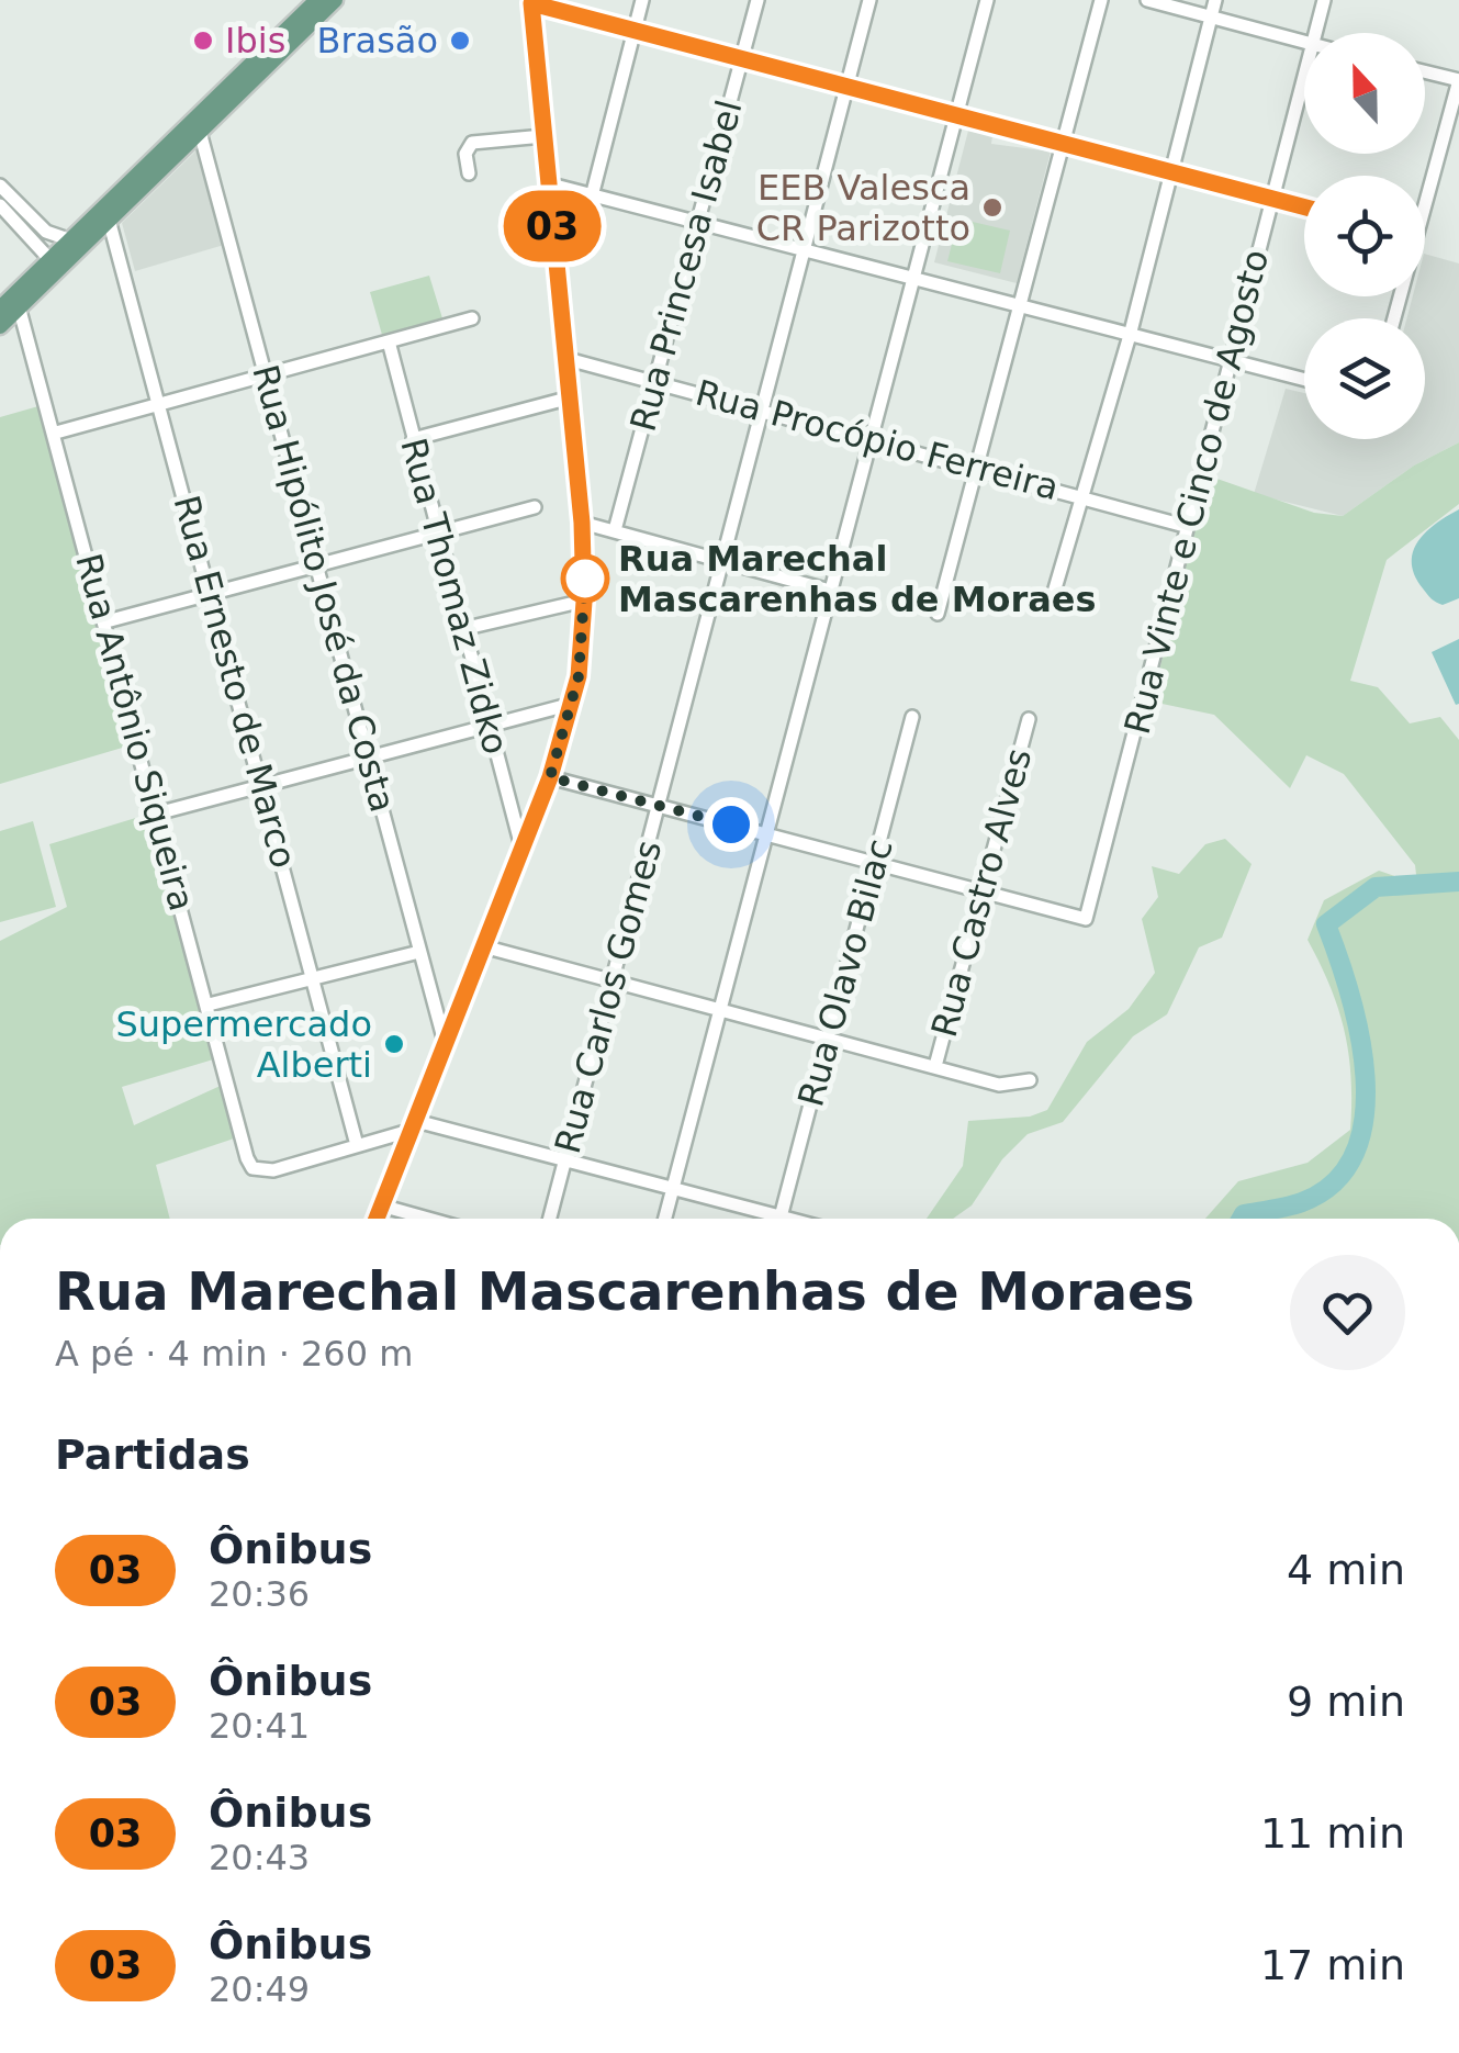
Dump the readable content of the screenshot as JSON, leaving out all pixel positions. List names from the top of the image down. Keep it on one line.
{"streets":{"street":["Rua Princesa Isabel","Rua Procópio Ferreira","Rua Vinte e Cinco de Agosto","Rua Hipólito José da Costa","Rua Thomaz Zidko","Rua Ernesto de Marco","Rua Antônio Siqueira","Rua Castro Alves","Rua Olavo Bilac","Rua Carlos Gomes"]},"crossings":[["Rua Princesa Isabel","Rua Procópio Ferreira"],["Rua Procópio Ferreira","Rua Vinte e Cinco de Agosto"],["Rua Procópio Ferreira","Rua Carlos Gomes"],["Rua Vinte e Cinco de Agosto","Rua Castro Alves"],["Rua Ernesto de Marco","Rua Antônio Siqueira"]],"places":["Ibis","Brasão","EEB Valesca CR Parizotto","Rua Marechal Mascarenhas de Moraes","Supermercado Alberti"],"lines":["bus line 03"],"north":"top","page":{"on_map":"03","heading":[["Rua Marechal Mascarenhas de Moraes","A pé · 4 min · 260 m"],"Partidas"],"list":[{"mark":"03","name":"Ônibus","note":"20:36","value":"4 min"},{"mark":"03","name":"Ônibus","note":"20:41","value":"9 min"},{"mark":"03","name":"Ônibus","note":"20:43","value":"11 min"},{"mark":"03","name":"Ônibus","note":"20:49","value":"17 min"}]}}
